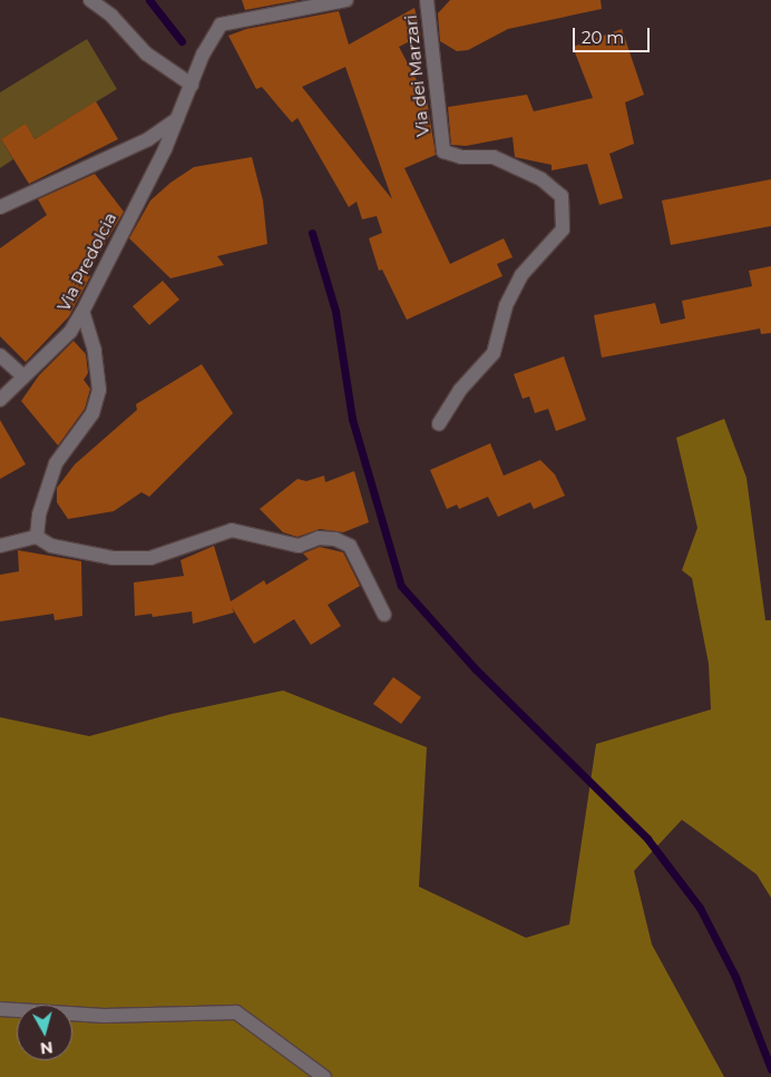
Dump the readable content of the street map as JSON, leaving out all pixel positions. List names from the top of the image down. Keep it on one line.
{"streets":{"street":["Via dei Marzari","Via Predolcia"]},"scale_bar":"20 m","north":"bottom"}
